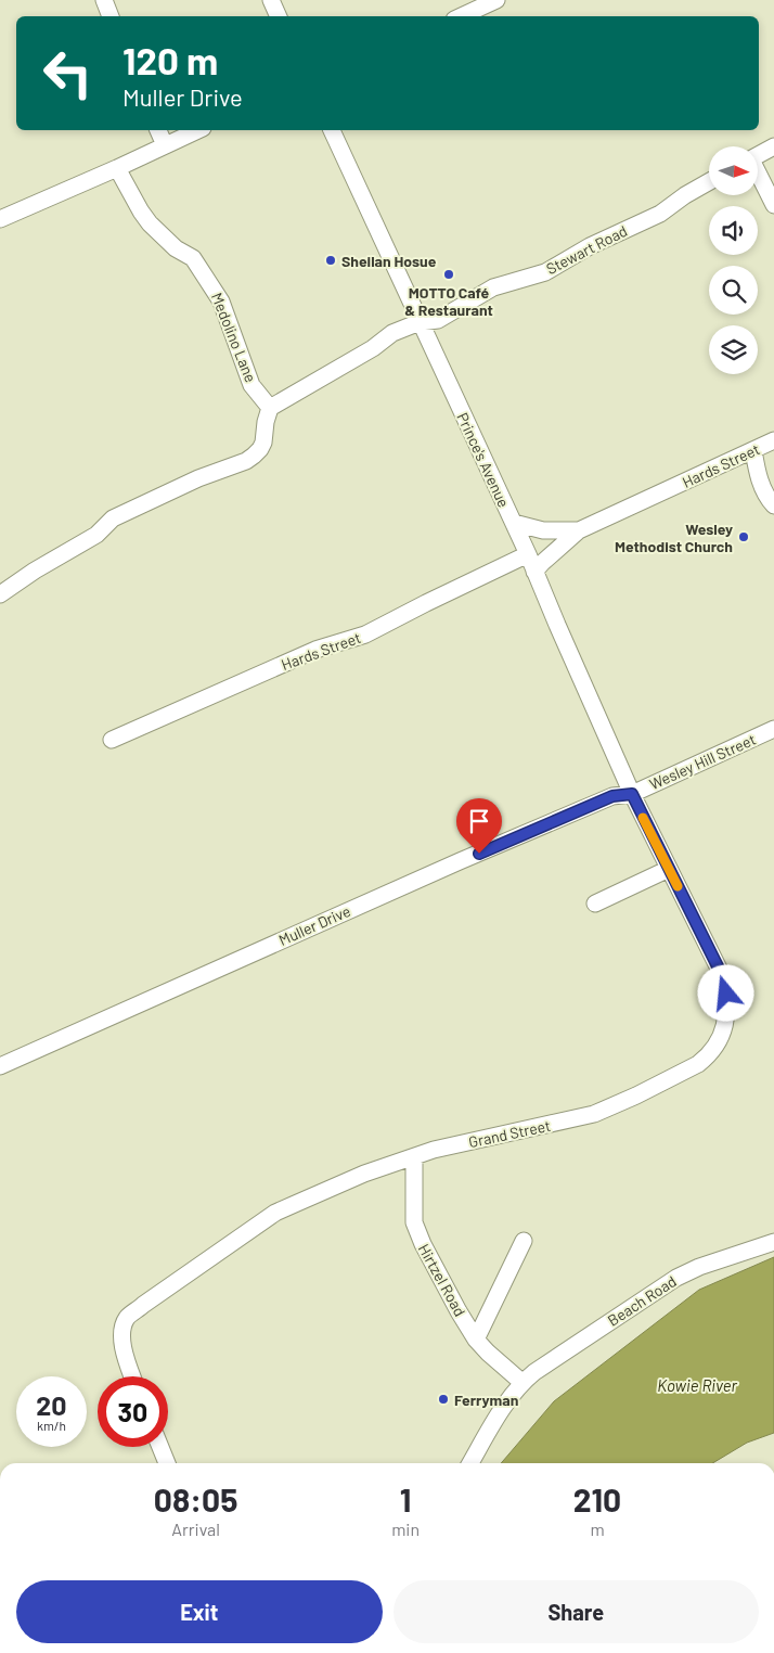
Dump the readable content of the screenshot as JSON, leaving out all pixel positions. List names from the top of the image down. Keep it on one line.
{"streets":{"street":["Stewart Road","Medolino Lane","Prince's Avenue","Hards Street","Wesley Hill Street","Muller Drive","Grand Street","Hirtzel Road","Beach Road"]},"crossings":[["Stewart Road","Medolino Lane"],["Stewart Road","Prince's Avenue"],["Prince's Avenue","Hards Street"],["Prince's Avenue","Wesley Hill Street"],["Prince's Avenue","Muller Drive"],["Prince's Avenue","Grand Street"],["Wesley Hill Street","Muller Drive"],["Wesley Hill Street","Grand Street"],["Muller Drive","Grand Street"],["Grand Street","Hirtzel Road"],["Hirtzel Road","Beach Road"]],"water":["Kowie River"],"places":["Sheilan Hosue","MOTTO Café & Restaurant","Wesley Methodist Church","Ferryman"],"north":"right","page":{"turn":["120 m","Muller Drive"],"speed":"20 km/h","limit":"30","eta":["08:05","Arrival","1","min","210","m"],"buttons":["Exit","Share"]}}
